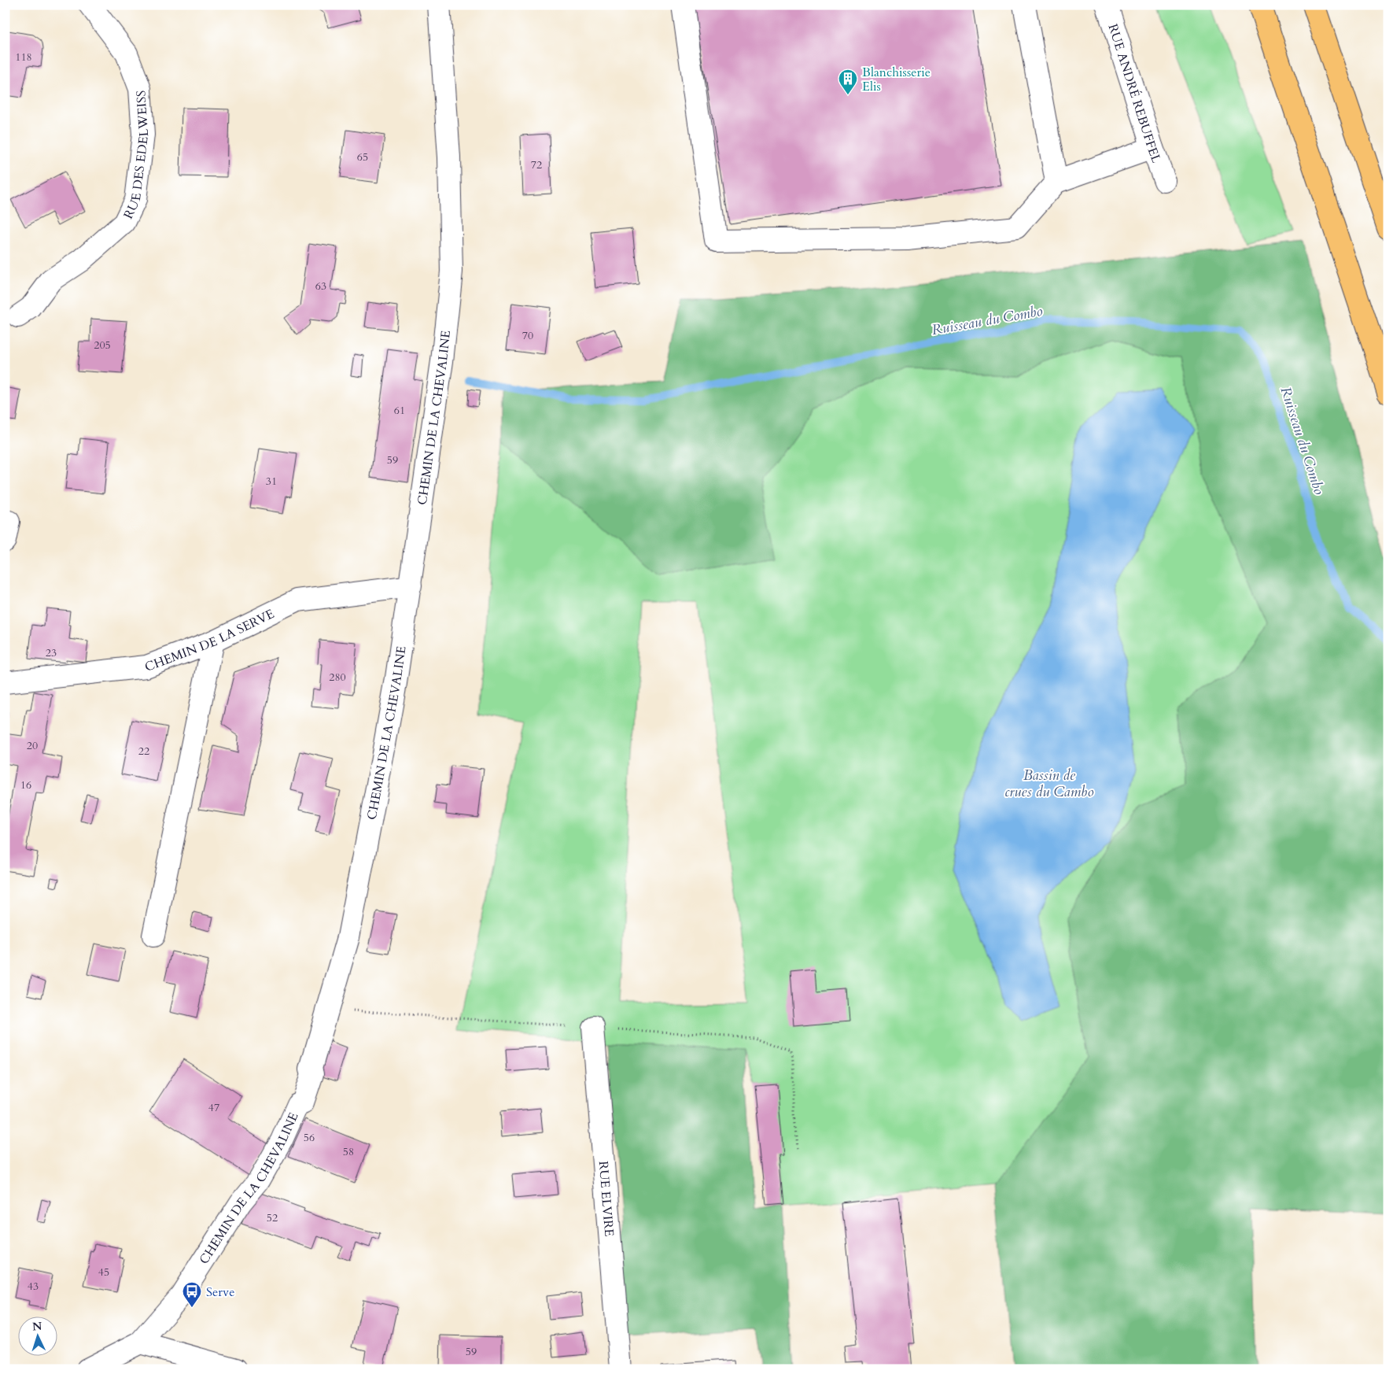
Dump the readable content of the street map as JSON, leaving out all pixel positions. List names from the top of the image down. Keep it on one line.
{"streets":{"street":["RUE ANDRÉ REBUFFEL","RUE DES EDELWEISS","CHEMIN DE LA CHEVALINE","CHEMIN DE LA SERVE","RUE ELVIRE"]},"crossings":[["CHEMIN DE LA CHEVALINE","CHEMIN DE LA SERVE"]],"water":["Ruisseau du Combo","Bassin de crues du Cambo"],"places":{"building":["Blanchisserie Elis"],"bus stop":["Serve"]},"house_numbers":["118","65","72","63","70","205","61","59","31","23","280","20","22","16","47","56","58","52","45","43","59"],"north":"top"}
